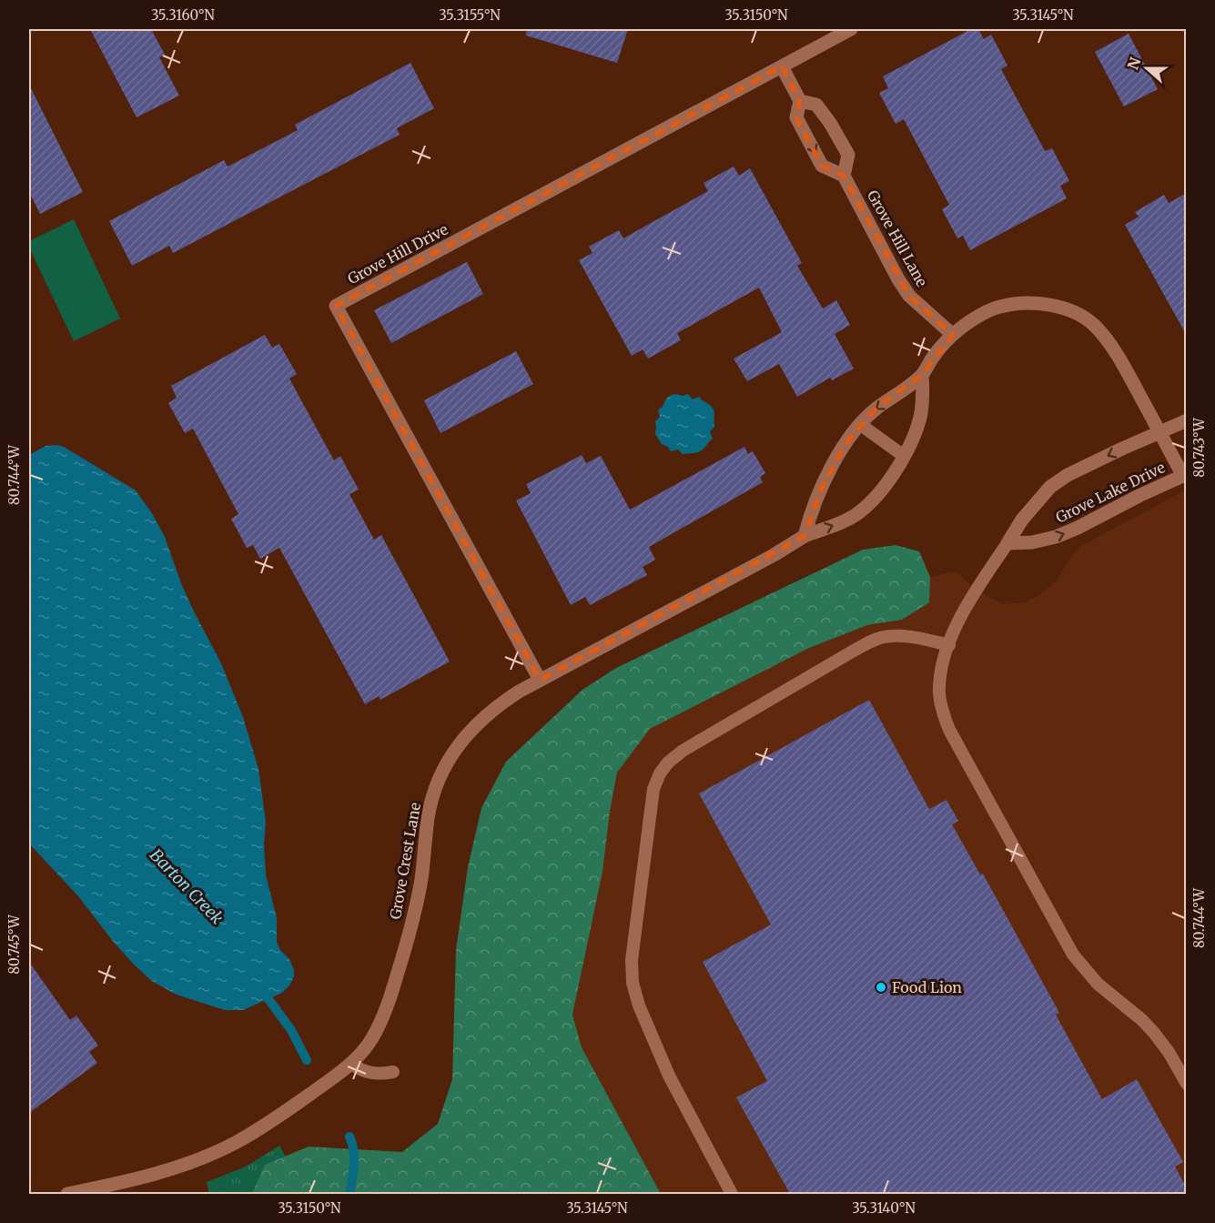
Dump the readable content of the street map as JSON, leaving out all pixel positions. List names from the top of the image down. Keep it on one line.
{"streets":{"street":["Grove Hill Lane","Grove Hill Drive","Grove Lake Drive","Grove Crest Lane"]},"crossings":[["Grove Hill Drive","Grove Crest Lane"]],"water":["Barton Creek"],"places":["Food Lion"],"north":"left","coordinates":["35.3160°N","35.3155°N","35.3150°N","35.3145°N","80.743°W","80.744°W","80.745°W","35.3140°N"]}
